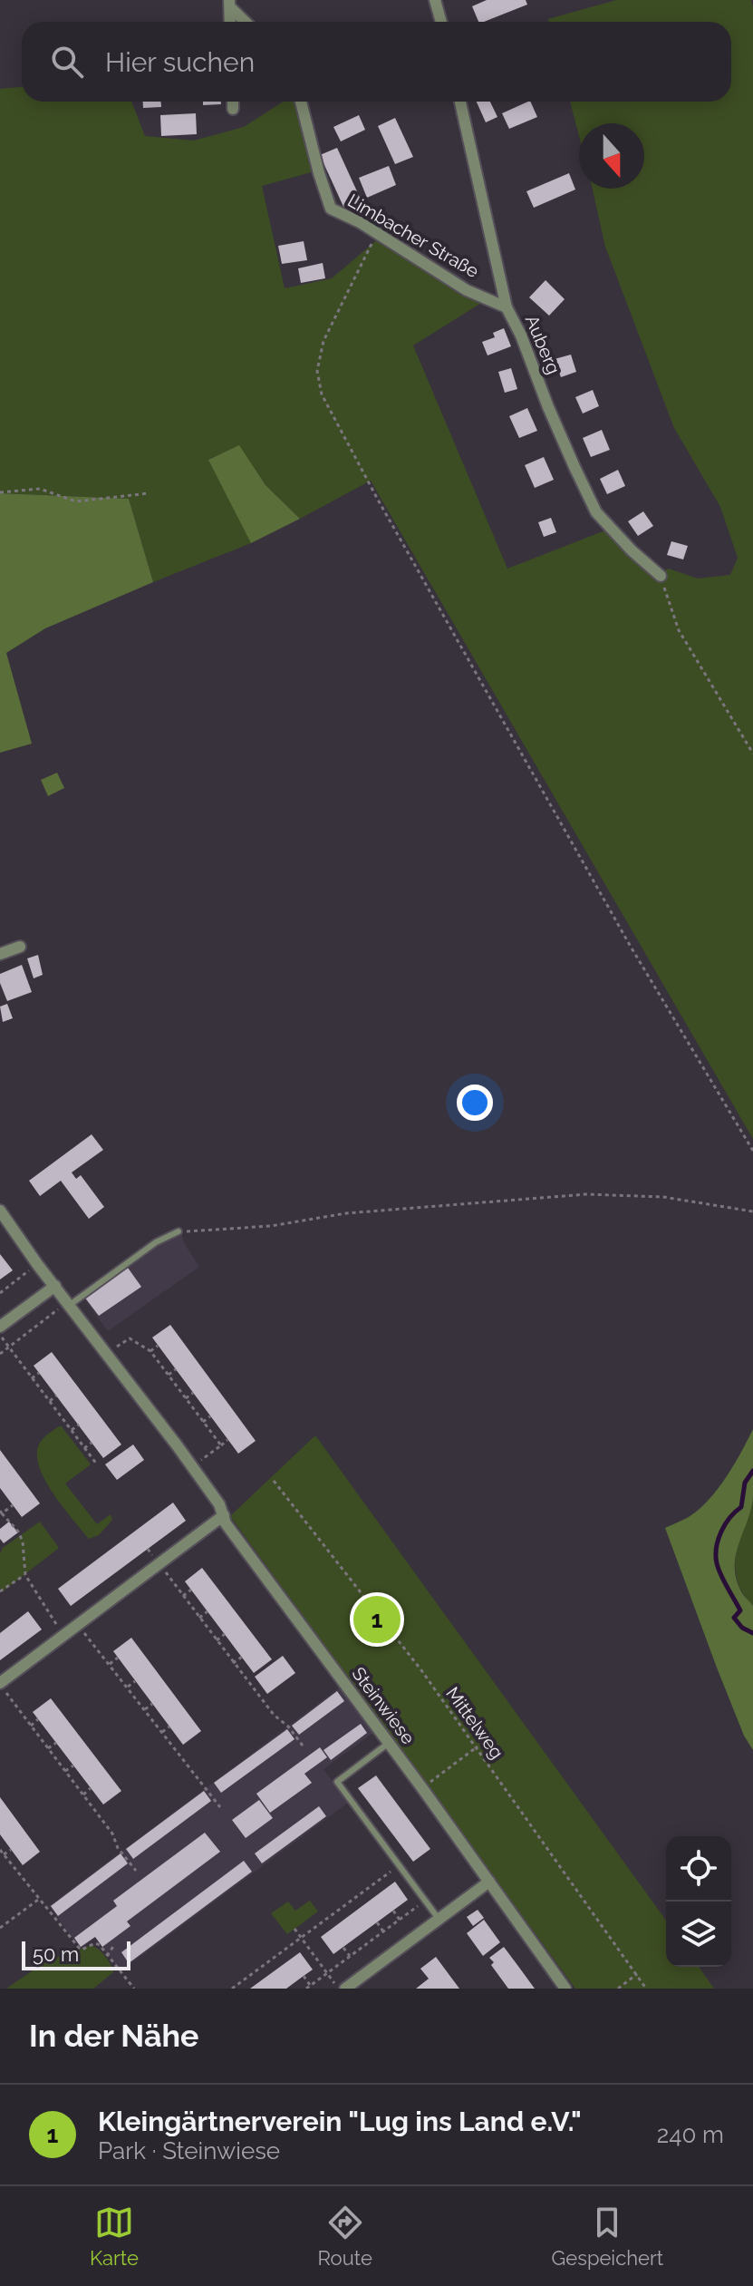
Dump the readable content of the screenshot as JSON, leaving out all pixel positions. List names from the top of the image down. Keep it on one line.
{"streets":{"street":["Limbacher Straße","Auberg","Steinwiese"],"path":["Mittelweg"]},"crossings":[["Limbacher Straße","Auberg"]],"scale_bar":"50 m","north":"bottom","page":{"search":"Hier suchen","pins":"1","scale":"50 m","heading":"In der Nähe","list":[{"mark":"1","name":"Kleingärtnerverein \"Lug ins Land e.V.\"","note":"Park · Steinwiese","value":"240 m"}],"nav":["Karte","Route","Gespeichert"]}}
